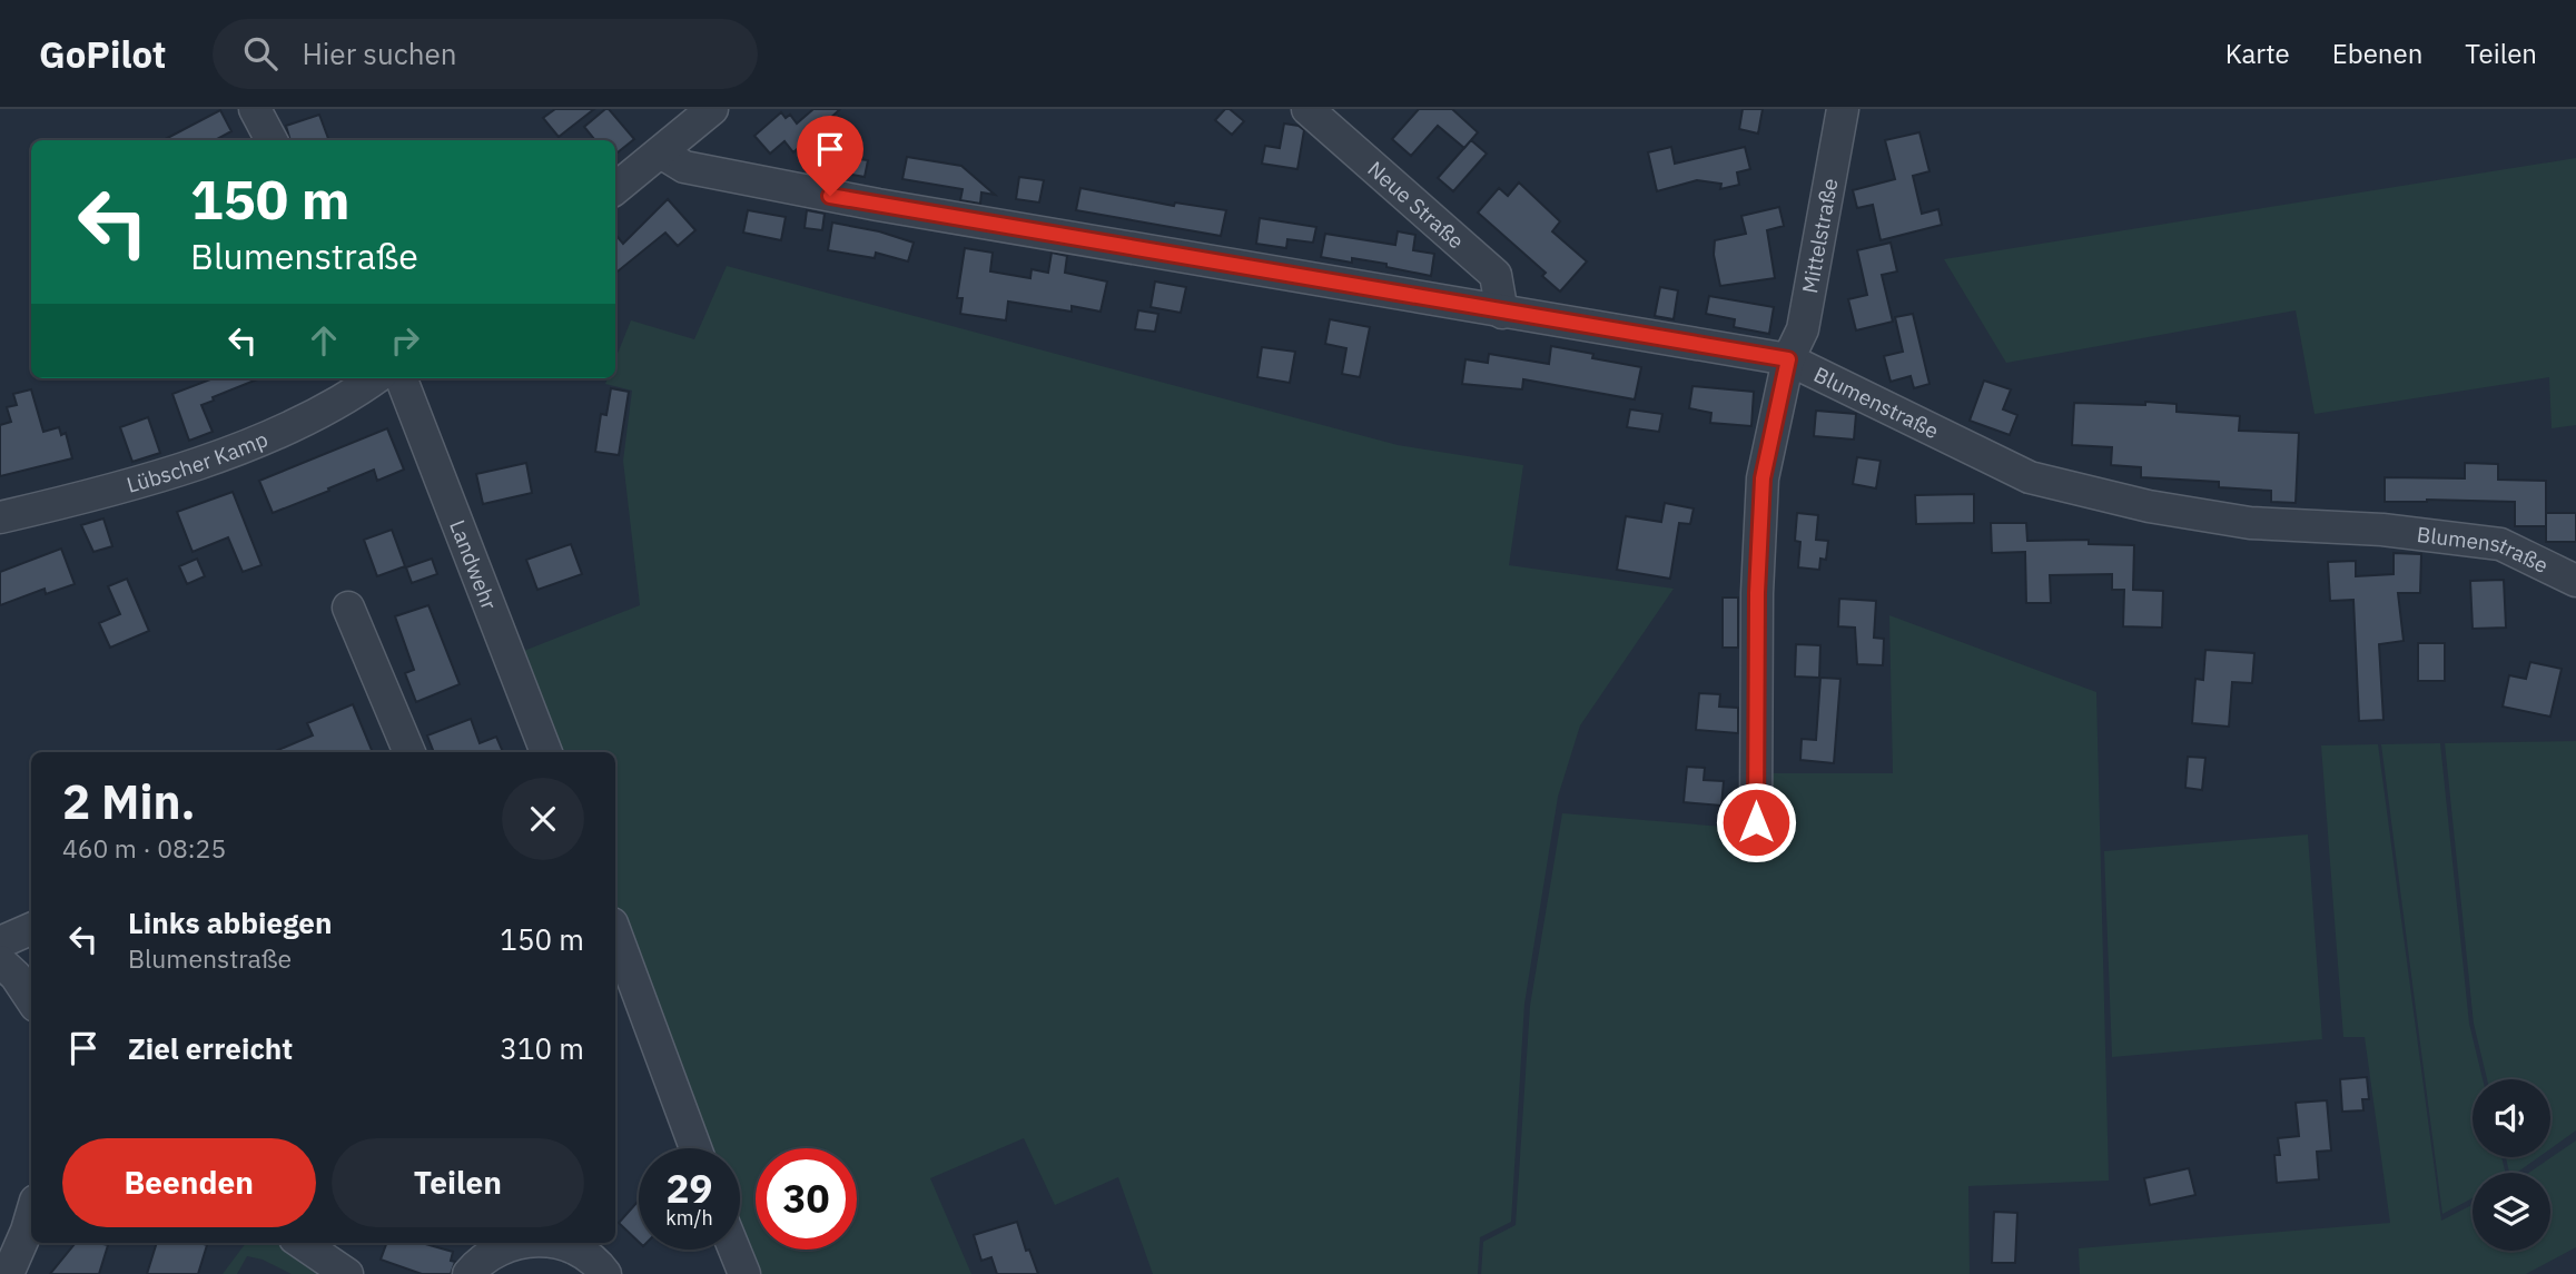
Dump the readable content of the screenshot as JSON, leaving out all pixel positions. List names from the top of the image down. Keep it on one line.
{"streets":{"street":["Neue Straße","Mittelstraße","Blumenstraße","Lübscher Kamp","Landwehr"]},"crossings":[["Neue Straße","Blumenstraße"],["Mittelstraße","Blumenstraße"]],"page":{"header":"GoPilot","search":"Hier suchen","nav":["Karte","Ebenen","Teilen"],"turn":["150 m","Blumenstraße"],"heading":["2 Min.","460 m · 08:25"],"list":[{"name":"Links abbiegen","note":"Blumenstraße","value":"150 m"},{"name":"Ziel erreicht","value":"310 m"}],"buttons":["Beenden","Teilen"],"speed":"29 km/h","limit":"30"}}
